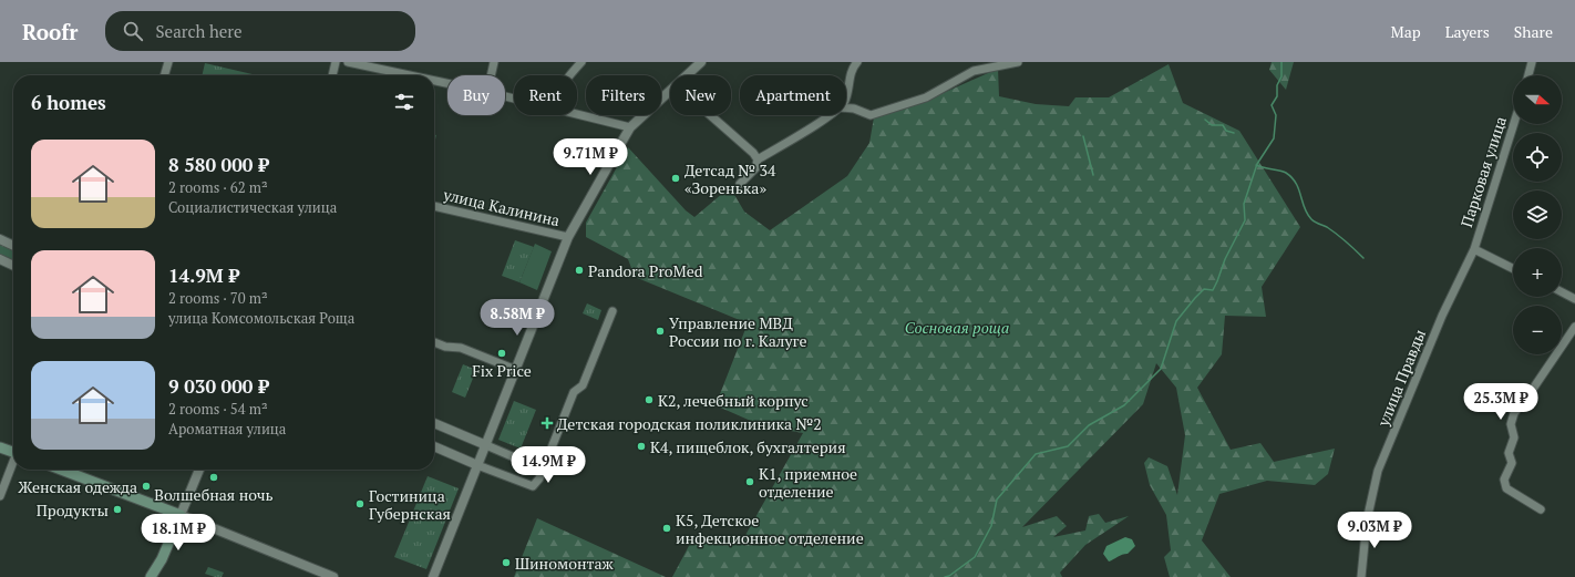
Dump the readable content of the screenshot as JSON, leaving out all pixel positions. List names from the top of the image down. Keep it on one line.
{"streets":{"street":["Парковая улица","улица Калинина","улица Правды"]},"crossings":[["Парковая улица","улица Правды"]],"parks":["Сосновая роща"],"places":{"other":["Детсад № 34 «Зоренька»","Pandora ProMed","Управление МВД России по г. Калуге","Fix Price","К2, лечебный корпус","К4, пищеблок, бухгалтерия","Волшебная ночь","К1, приемное отделение","Женская одежда","Гостиница Губернская","Продукты","К5, Детское инфекционное отделение","Шиномонтаж"],"health":["Детская городская поликлиника №2"]},"north":"right","page":{"header":"Roofr","search":"Search here","nav":["Map","Layers","Share"],"map_buttons":["+","−"],"chip":["Buy","Rent","Filters","New","Apartment"],"heading":"6 homes","list":[{"name":"8 580 000 ₽","note":"2 rooms · 62 m² · Социалистическая улица"},{"name":"14.9M ₽","note":"2 rooms · 70 m² · улица Комсомольская Роща"},{"name":"9 030 000 ₽","note":"2 rooms · 54 m² · Ароматная улица"}],"price":["9.71M ₽","8.58M ₽","25.3M ₽","14.9M ₽","9.03M ₽","18.1M ₽"]}}
